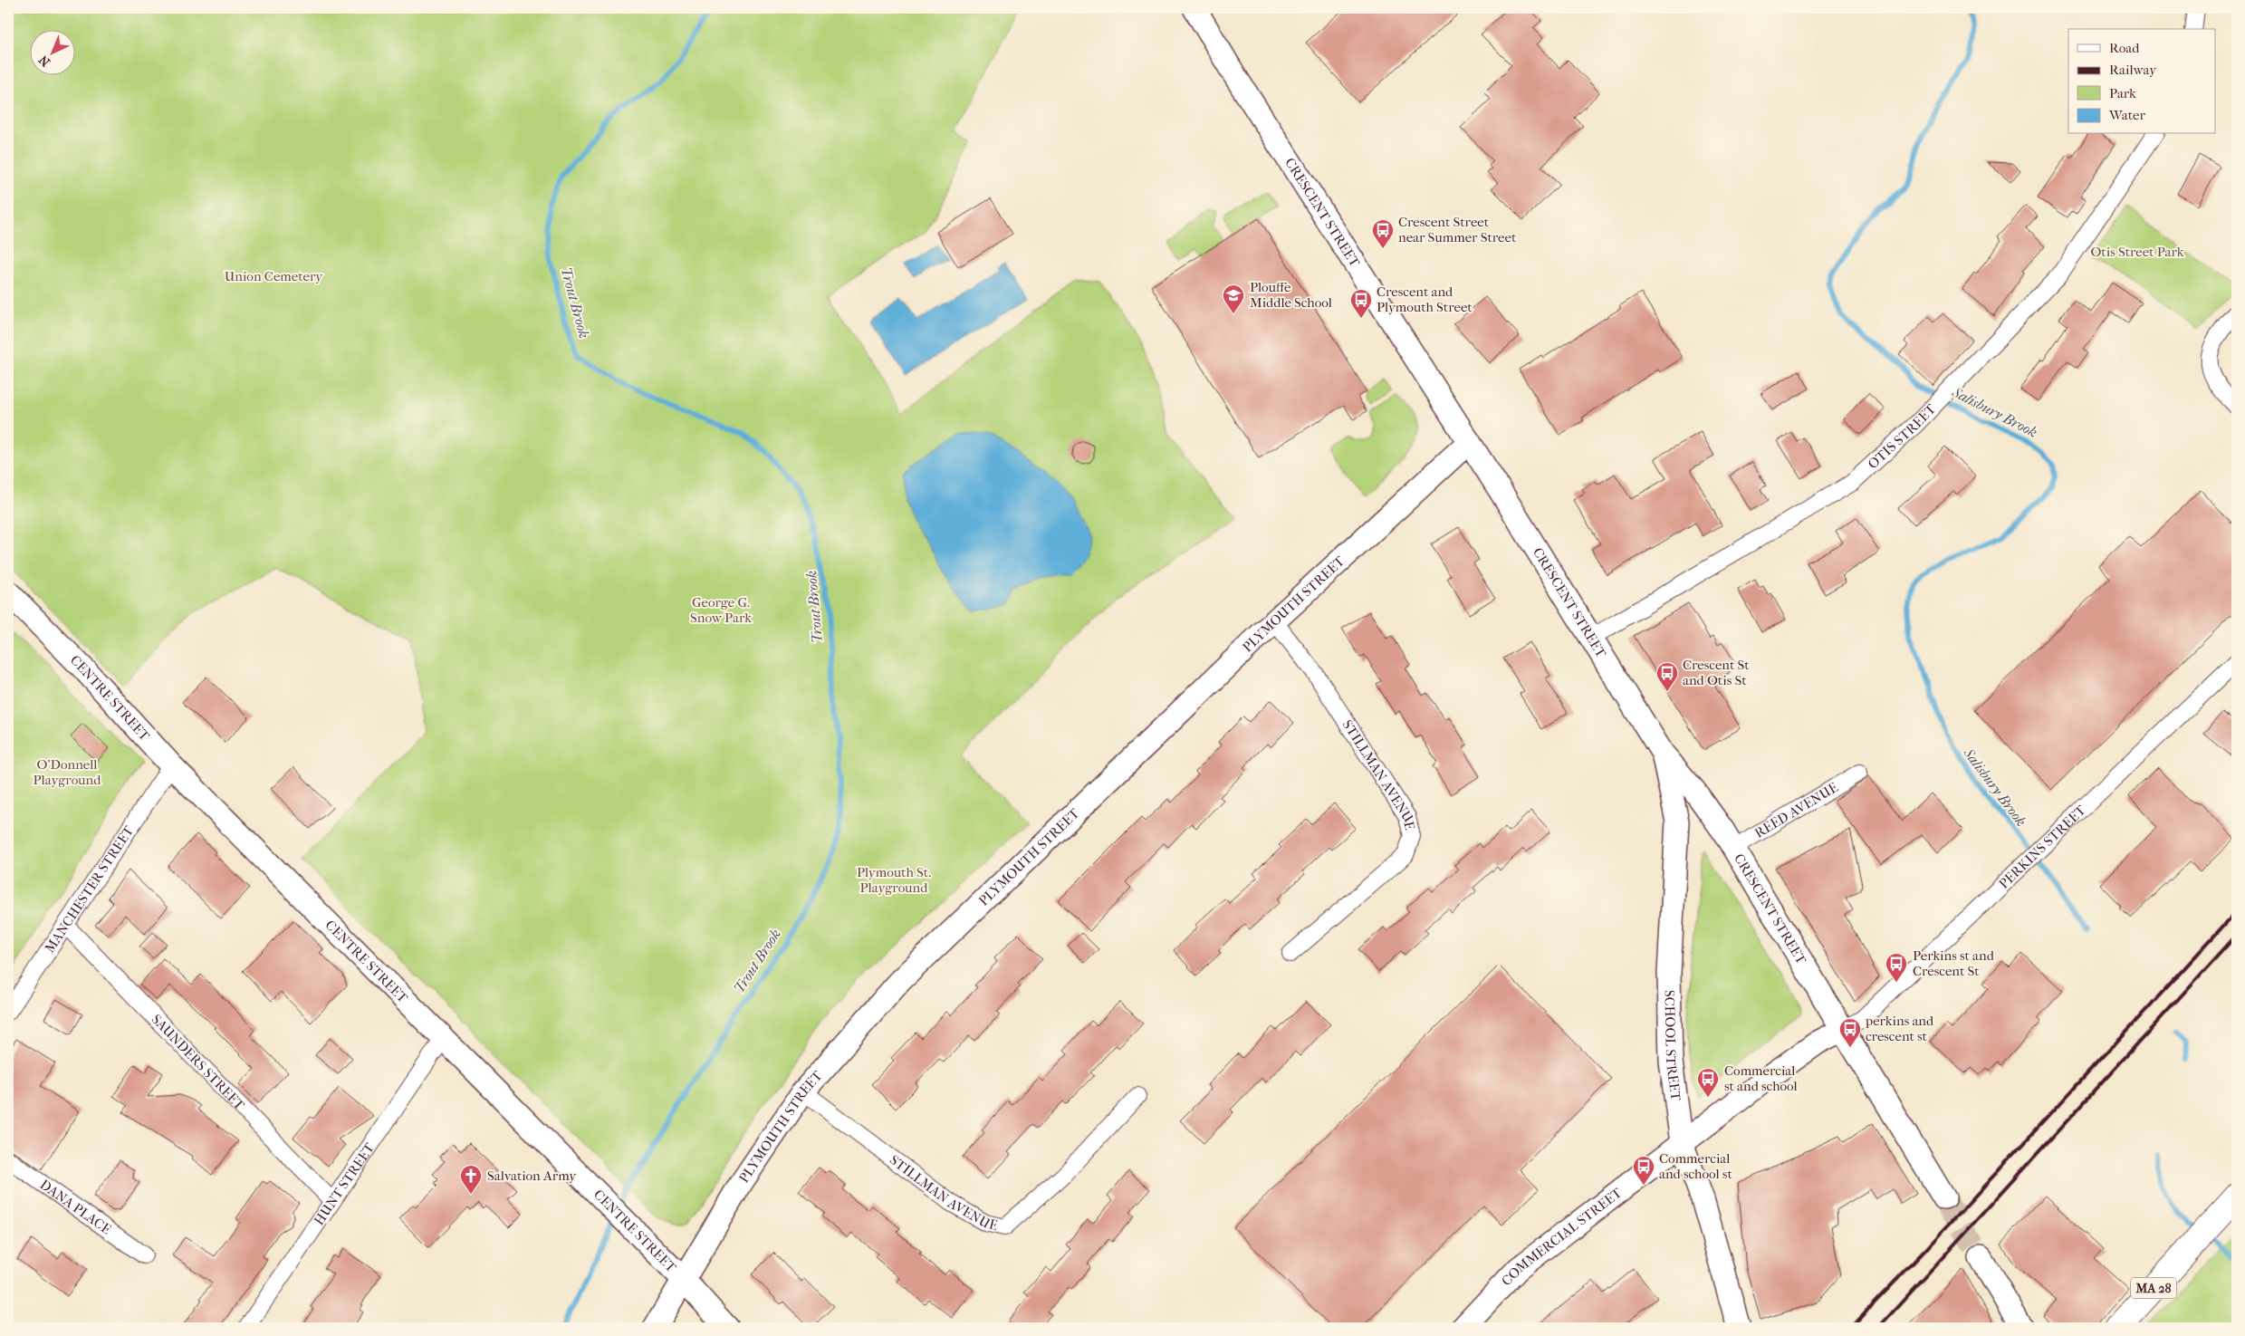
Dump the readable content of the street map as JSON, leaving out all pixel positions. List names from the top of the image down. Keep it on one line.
{"streets":{"main road":["CRESCENT STREET","PLYMOUTH STREET","CENTRE STREET","SCHOOL STREET","COMMERCIAL STREET","MA 28"],"street":["OTIS STREET","STILLMAN AVENUE","REED AVENUE","PERKINS STREET","MANCHESTER STREET","SAUNDERS STREET","HUNT STREET","DANA PLACE"]},"crossings":[["CRESCENT STREET","OTIS STREET"],["CRESCENT STREET","PLYMOUTH STREET"],["CRESCENT STREET","REED AVENUE"],["CRESCENT STREET","PERKINS STREET"],["CRESCENT STREET","SCHOOL STREET"],["CRESCENT STREET","COMMERCIAL STREET"],["PLYMOUTH STREET","CENTRE STREET"],["PLYMOUTH STREET","STILLMAN AVENUE"],["CENTRE STREET","MANCHESTER STREET"],["CENTRE STREET","HUNT STREET"],["PERKINS STREET","COMMERCIAL STREET"],["MANCHESTER STREET","SAUNDERS STREET"],["SCHOOL STREET","COMMERCIAL STREET"],["SAUNDERS STREET","HUNT STREET"]],"water":["Trout Brook","Salisbury Brook"],"parks":["Otis Street Park","Union Cemetery","George G. Snow Park","O'Donnell Playground","Plymouth St. Playground"],"places":{"bus stop":["Crescent Street near Summer Street","Crescent and Plymouth Street","Crescent St and Otis St","Perkins st and Crescent St","perkins and crescent st","Commercial st and school","Commercial and school st"],"school or university":["Plouffe Middle School"],"church":["Salvation Army"]},"legend":["Road","Railway","Park","Water"],"north":"bottom left"}
